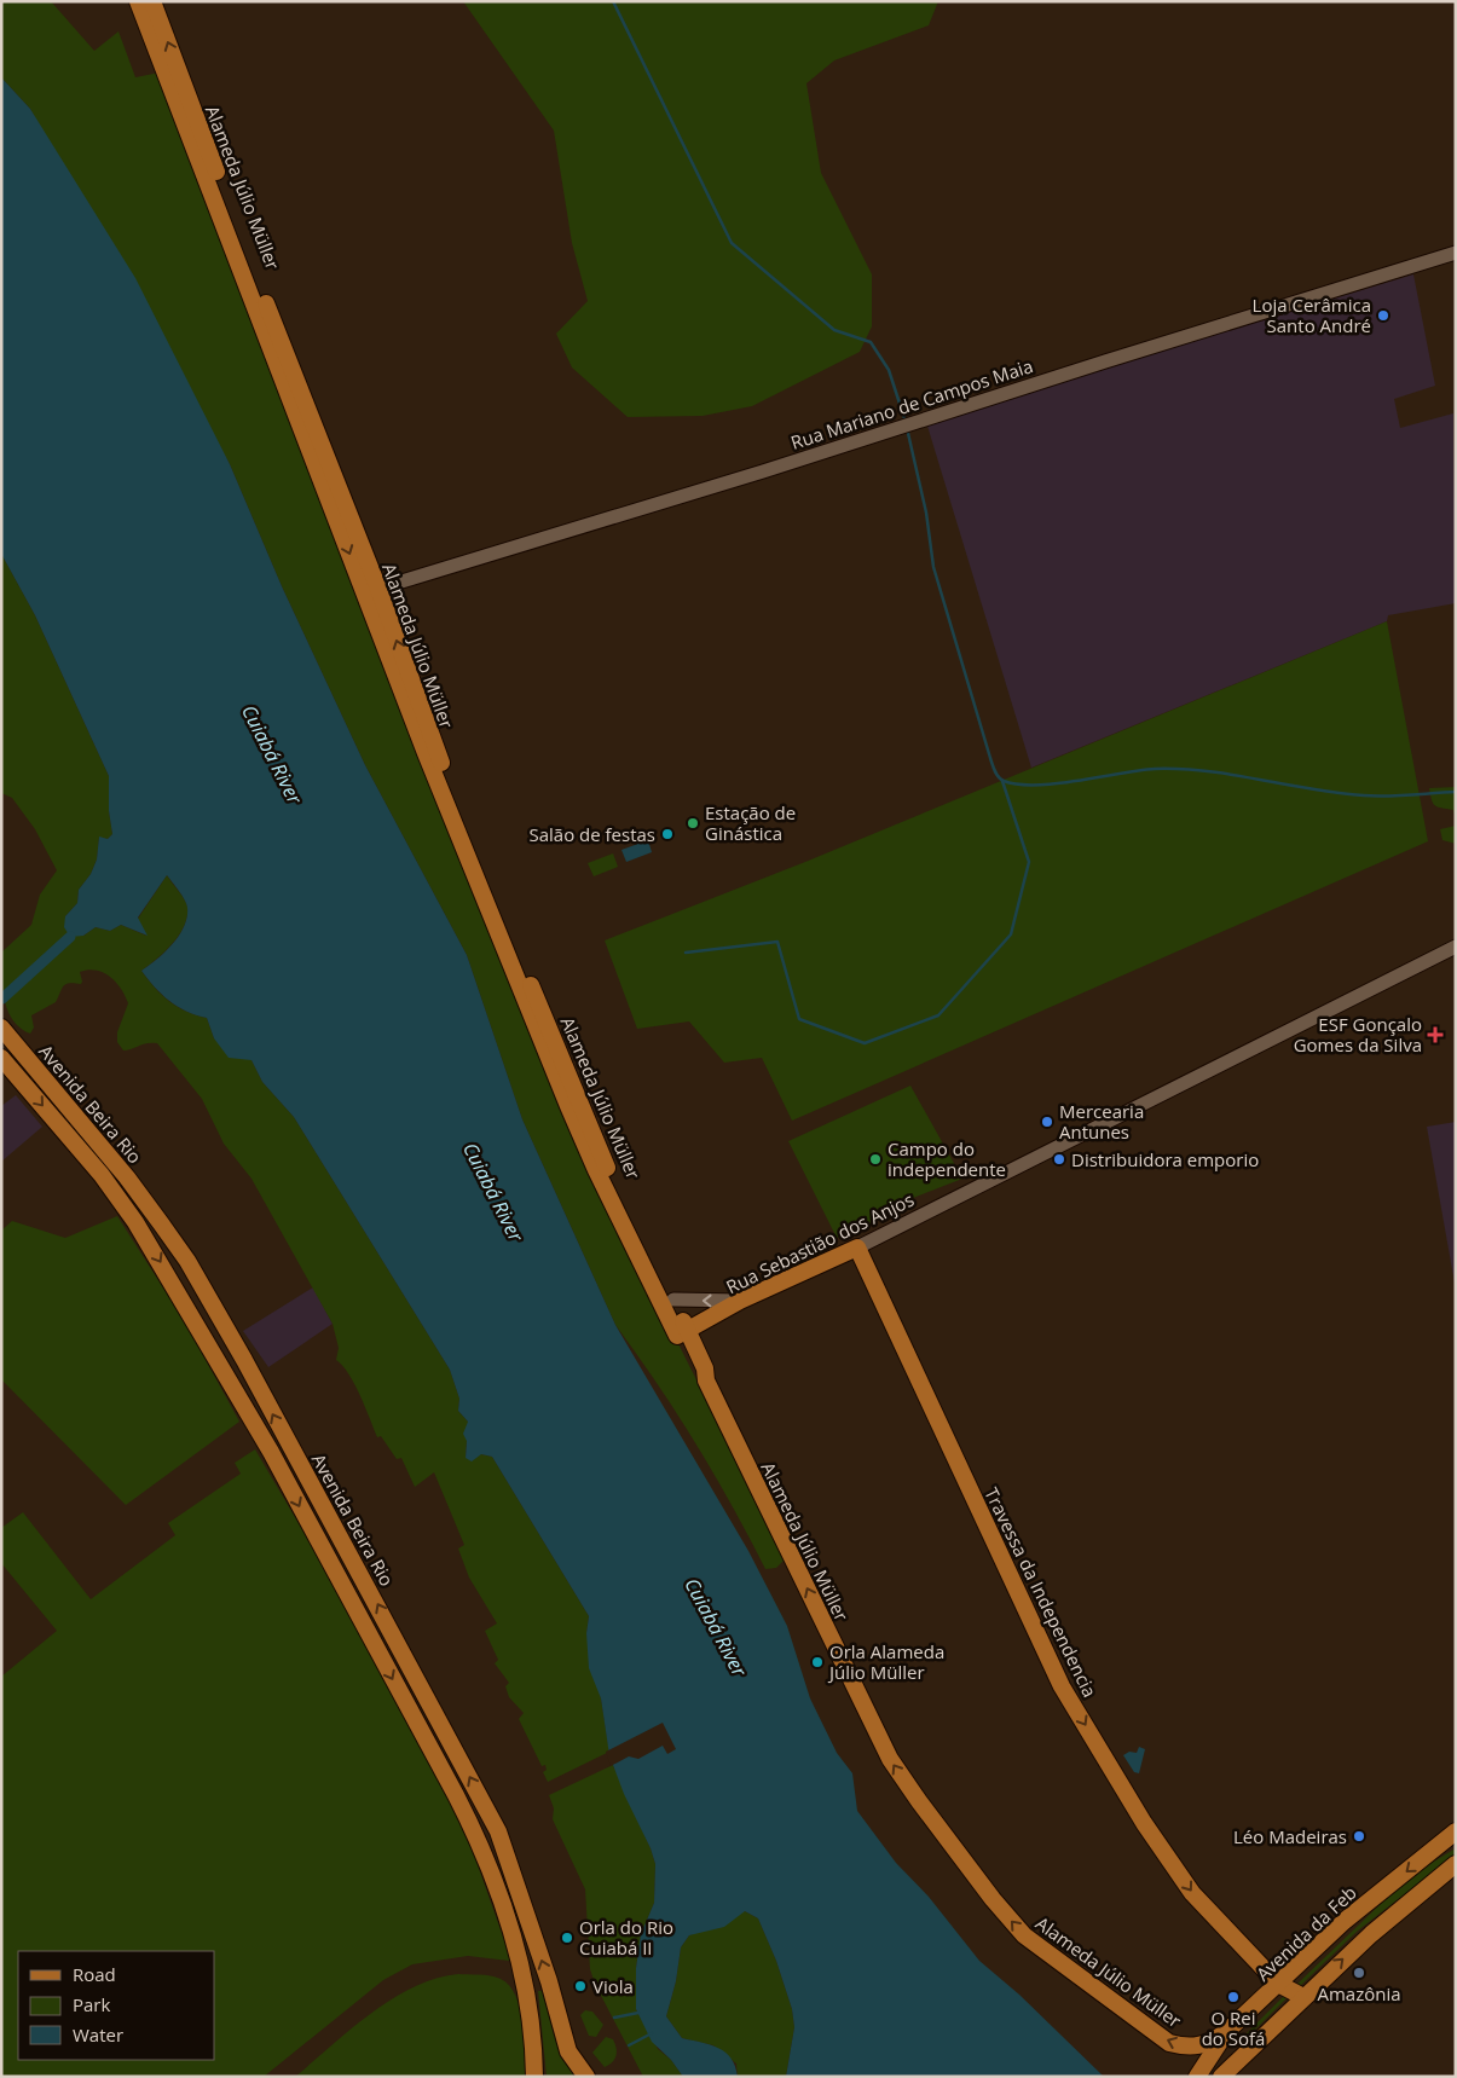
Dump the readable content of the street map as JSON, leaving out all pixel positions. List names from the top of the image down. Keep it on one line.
{"streets":{"main road":["Alameda Júlio Müller","Avenida Beira Rio","Rua Sebastião dos Anjos","Travessa da Independencia","Avenida da Feb"],"street":["Rua Mariano de Campos Maia"]},"crossings":[["Alameda Júlio Müller","Rua Mariano de Campos Maia"],["Alameda Júlio Müller","Rua Sebastião dos Anjos"],["Alameda Júlio Müller","Avenida da Feb"],["Rua Sebastião dos Anjos","Travessa da Independencia"],["Travessa da Independencia","Avenida da Feb"]],"one_way":["Travessa da Independencia"],"water":["Cuiabá River"],"places":{"other":["Loja Cerâmica Santo André","Estação de Ginástica","Salão de festas","Mercearia Antunes","Campo do independente","Distribuidora emporio","Orla Alameda Júlio Müller","Léo Madeiras","Orla do Rio Cuiabá II","Amazônia","Viola","O Rei do Sofá"],"health":["ESF Gonçalo Gomes da Silva"]},"legend":["Road","Park","Water"]}
